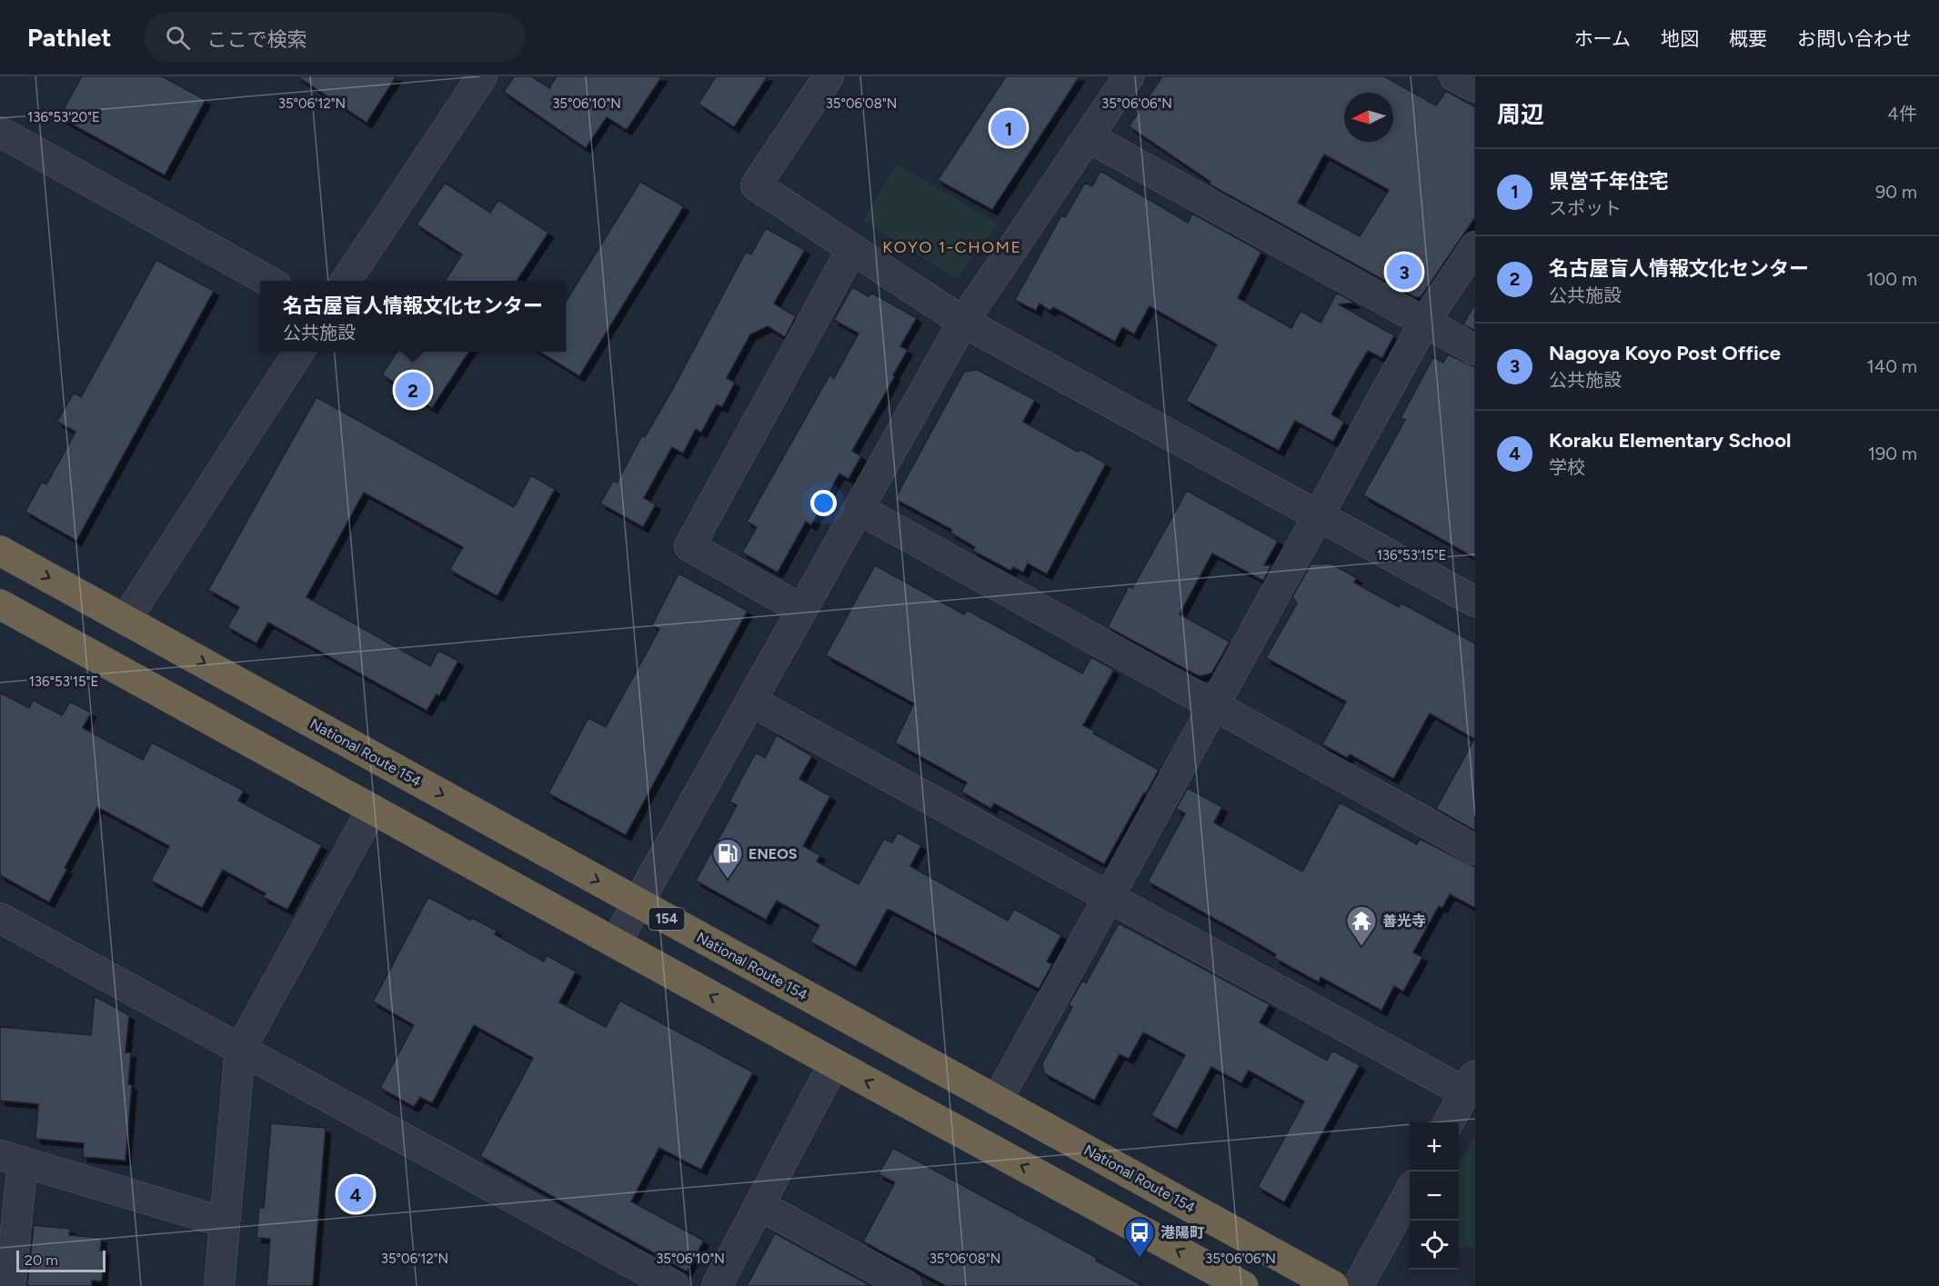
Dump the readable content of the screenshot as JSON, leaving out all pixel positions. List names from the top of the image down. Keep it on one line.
{"streets":{"highway":["National Route 154","154"]},"districts":["KOYO 1-CHOME"],"places":{"fuel station":["ENEOS"],"temple":["善光寺"],"bus stop":["港陽町"]},"scale_bar":"20 m","north":"left","page":{"header":"Pathlet","search":"ここで検索","nav":["ホーム","地図","概要","お問い合わせ"],"heading":["周辺","4件"],"pins":["1","3","2","4"],"list":[{"mark":"1","name":"県営千年住宅","note":"スポット","value":"90 m"},{"mark":"2","name":"名古屋盲人情報文化センター","note":"公共施設","value":"100 m"},{"mark":"3","name":"Nagoya Koyo Post Office","note":"公共施設","value":"140 m"},{"mark":"4","name":"Koraku Elementary School","note":"学校","value":"190 m"}],"popup":["名古屋盲人情報文化センター","公共施設"],"map_buttons":["+","−"],"scale":"20 m"},"coordinates":["35°06'12\"N","35°06'10\"N","35°06'08\"N","35°06'06\"N","136°53'20\"E","136°53'15\"E"]}
